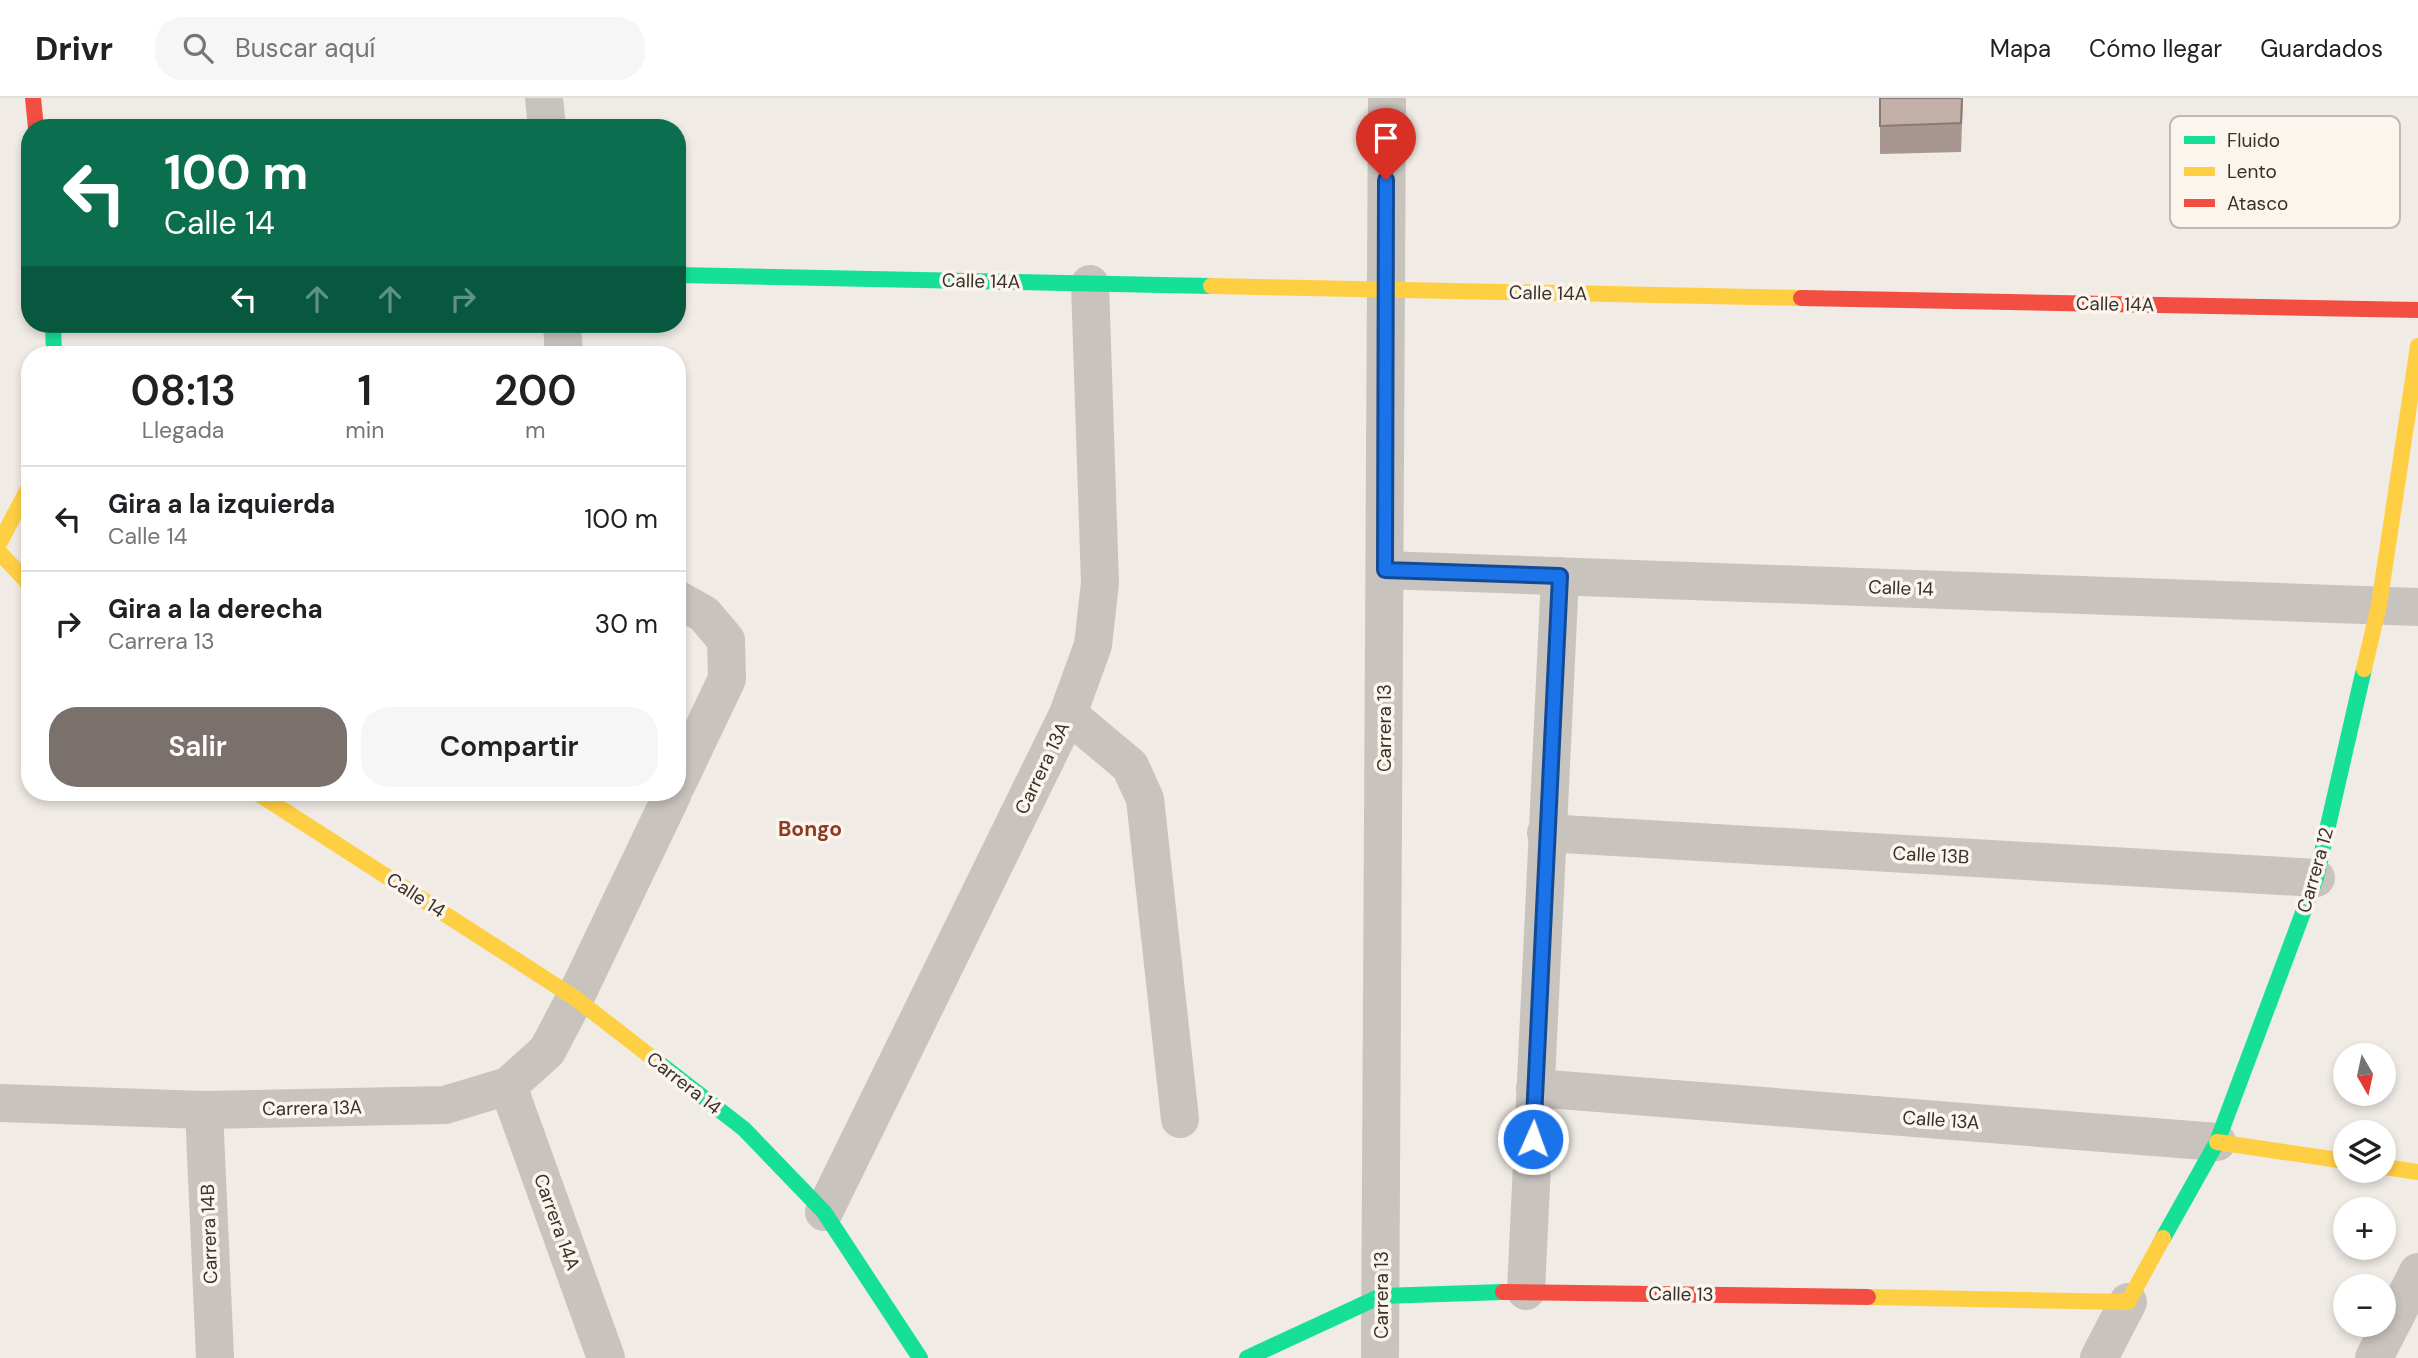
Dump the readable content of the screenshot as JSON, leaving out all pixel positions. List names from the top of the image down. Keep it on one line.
{"streets":{"street":["Calle 14A","Calle 14","Carrera 13","Carrera 13A","Calle 13B","Carrera 12","Carrera 14","Calle 13A","Carrera 14A","Carrera 14B","Calle 13"]},"crossings":[["Calle 14A","Carrera 13"],["Calle 14A","Carrera 13A"],["Calle 14","Carrera 13"],["Calle 14","Carrera 13A"],["Calle 14","Carrera 12"],["Calle 14","Carrera 14"],["Carrera 13","Calle 13"],["Carrera 13A","Carrera 14"],["Carrera 13A","Carrera 14A"],["Carrera 13A","Carrera 14B"],["Calle 13B","Carrera 12"],["Carrera 12","Calle 13A"],["Carrera 12","Calle 13"]],"districts":["Bongo"],"legend":["Fluido","Lento","Atasco"],"north":"bottom","page":{"header":"Drivr","search":"Buscar aquí","nav":["Mapa","Cómo llegar","Guardados"],"turn":["100 m","Calle 14"],"eta":["08:13","Llegada","1","min","200","m"],"list":[{"name":"Gira a la izquierda","note":"Calle 14","value":"100 m"},{"name":"Gira a la derecha","note":"Carrera 13","value":"30 m"}],"buttons":["Salir","Compartir"],"map_buttons":["+","−"]}}
